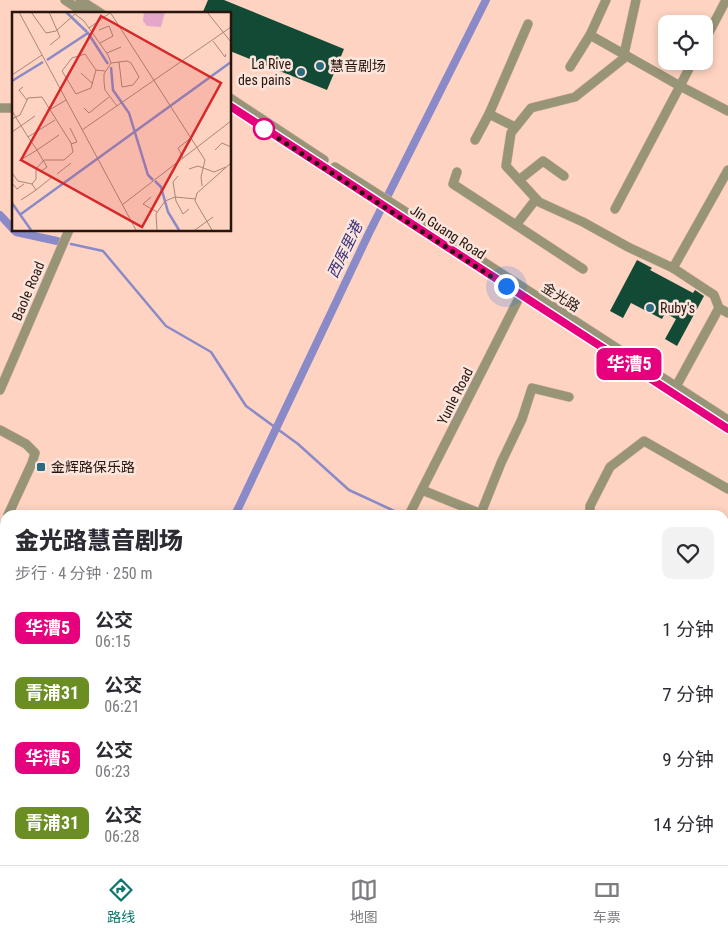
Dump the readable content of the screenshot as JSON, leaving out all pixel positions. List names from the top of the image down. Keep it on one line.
{"streets":{"street":["Jin Guang Road","Baole Road","Yunle Road"]},"crossings":[["Jin Guang Road","Yunle Road"]],"water":["西厍里港"],"places":{"other":["慧音剧场","La Rive des pains","Ruby's"],"transit":["金辉路保乐路"]},"lines":["bus line 华漕5"],"page":{"on_map":"华漕5","heading":["金光路慧音剧场","步行 · 4 分钟 · 250 m"],"list":[{"mark":"华漕5","name":"公交","note":"06:15","value":"1 分钟"},{"mark":"青浦31","name":"公交","note":"06:21","value":"7 分钟"},{"mark":"华漕5","name":"公交","note":"06:23","value":"9 分钟"},{"mark":"青浦31","name":"公交","note":"06:28","value":"14 分钟"}],"tabs":["路线","地图","车票"]}}
